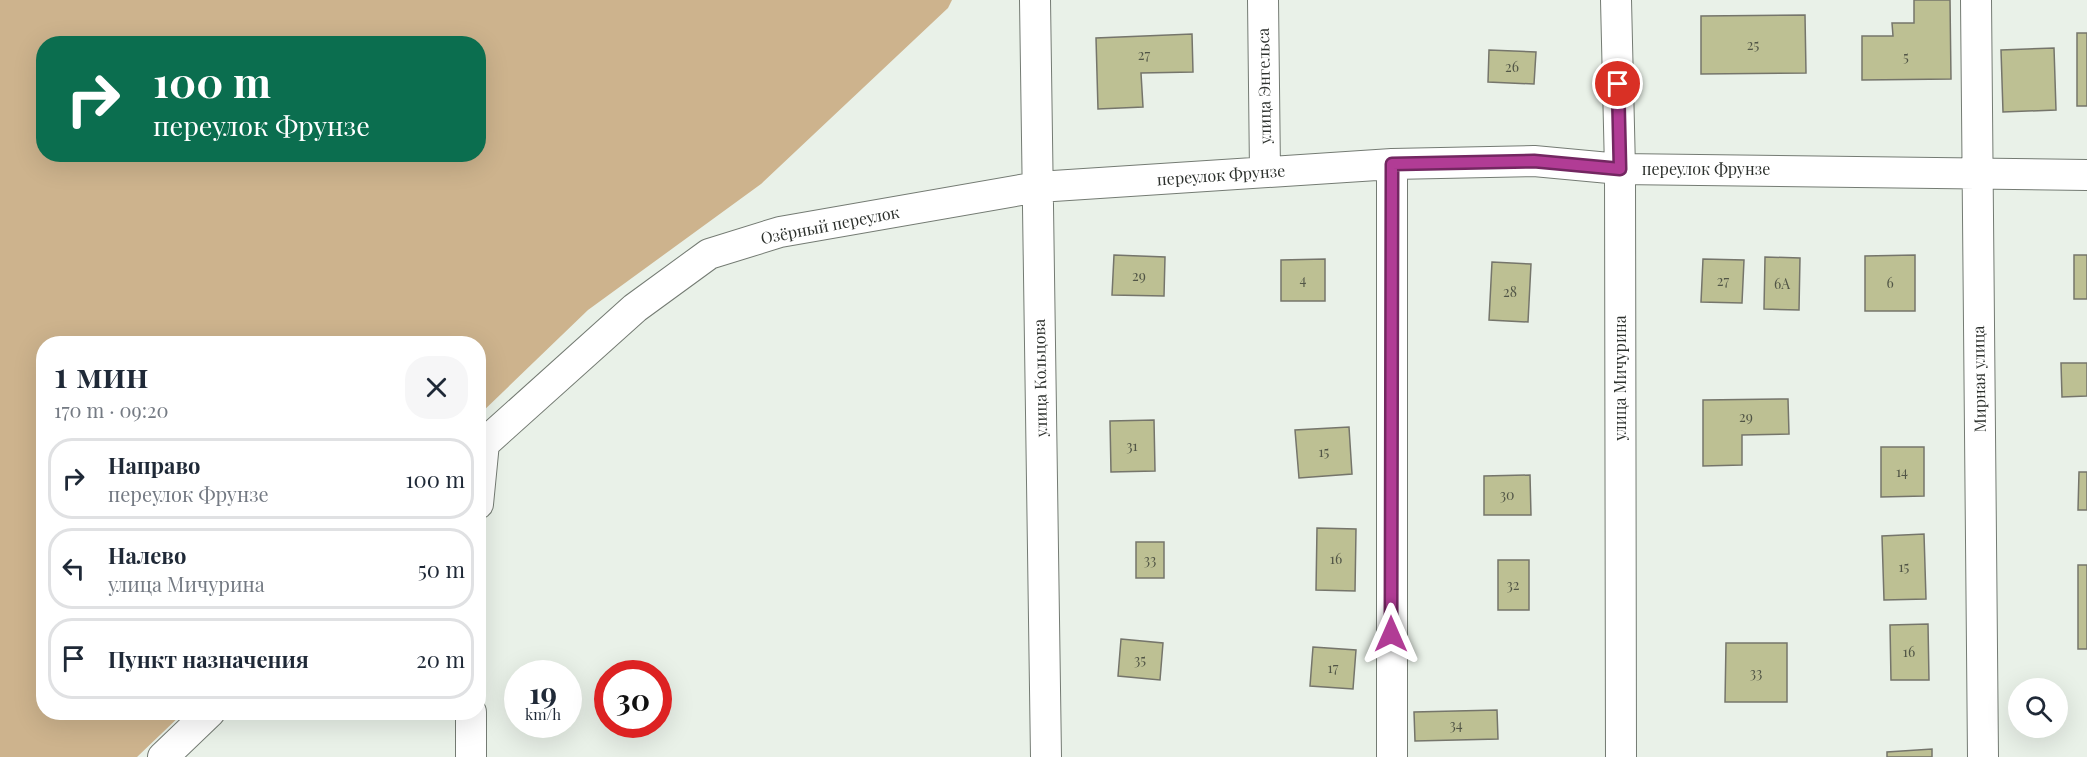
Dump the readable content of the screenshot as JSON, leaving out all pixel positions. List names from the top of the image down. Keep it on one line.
{"streets":{"street":["улица Энгельса","переулок Фрунзе","Озёрный переулок","улица Кольцова","улица Мичурина","Мирная улица"]},"crossings":[["улица Энгельса","переулок Фрунзе"],["переулок Фрунзе","Озёрный переулок"],["переулок Фрунзе","улица Кольцова"],["переулок Фрунзе","улица Мичурина"],["переулок Фрунзе","Мирная улица"],["Озёрный переулок","улица Кольцова"]],"house_numbers":["25","27","5","26","29","4","27","6","6А","28","29","31","15","14","30","16","33","15","32","16","35","17","33","34"],"page":{"turn":["100 m","переулок Фрунзе"],"heading":["1 мин","170 m · 09:20"],"list":[{"name":"Направо","note":"переулок Фрунзе","value":"100 m"},{"name":"Налево","note":"улица Мичурина","value":"50 m"},{"name":"Пункт назначения","value":"20 m"}],"speed":"19 km/h","limit":"30"}}
